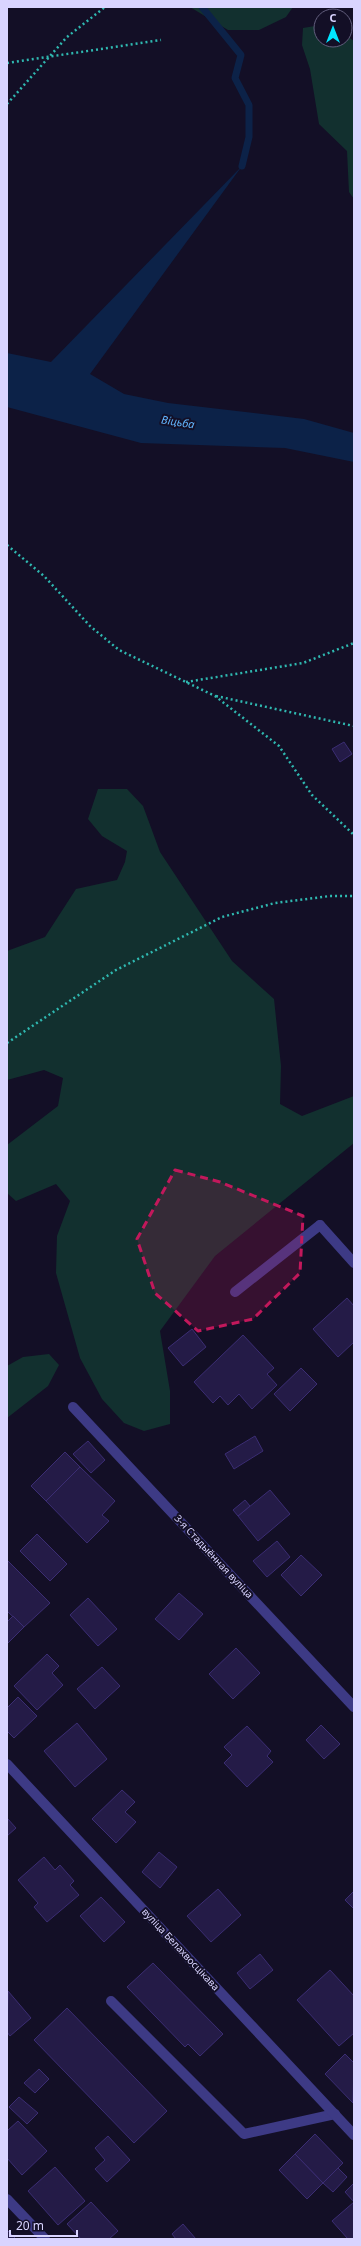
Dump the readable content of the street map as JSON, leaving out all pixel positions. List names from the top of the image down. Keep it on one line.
{"streets":{"street":["3-я Стадыённая вуліца","вуліца Белахвосцікава"]},"water":["Віцьба"],"scale_bar":"20 m","north":"top"}
